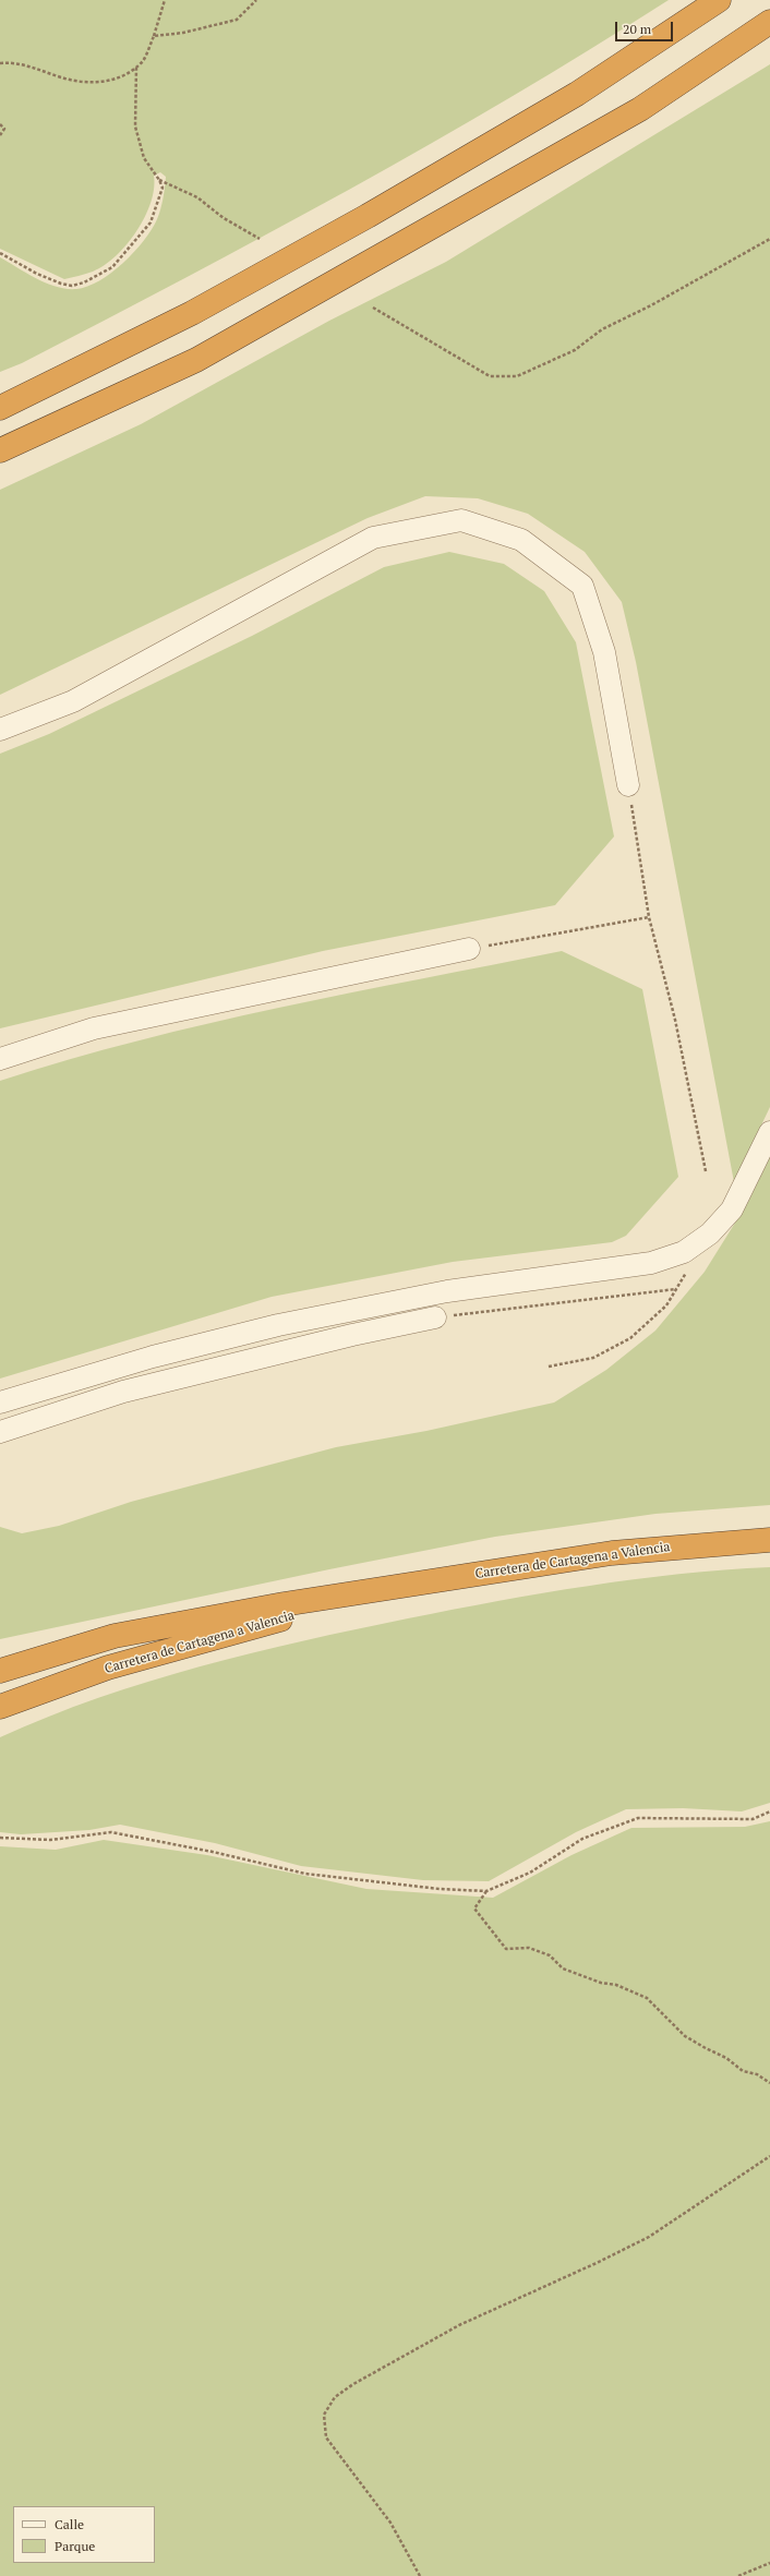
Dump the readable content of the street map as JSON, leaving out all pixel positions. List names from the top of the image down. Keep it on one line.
{"streets":{"highway":["Carretera de Cartagena a Valencia"]},"legend":["Calle","Parque"],"scale_bar":"20 m"}
